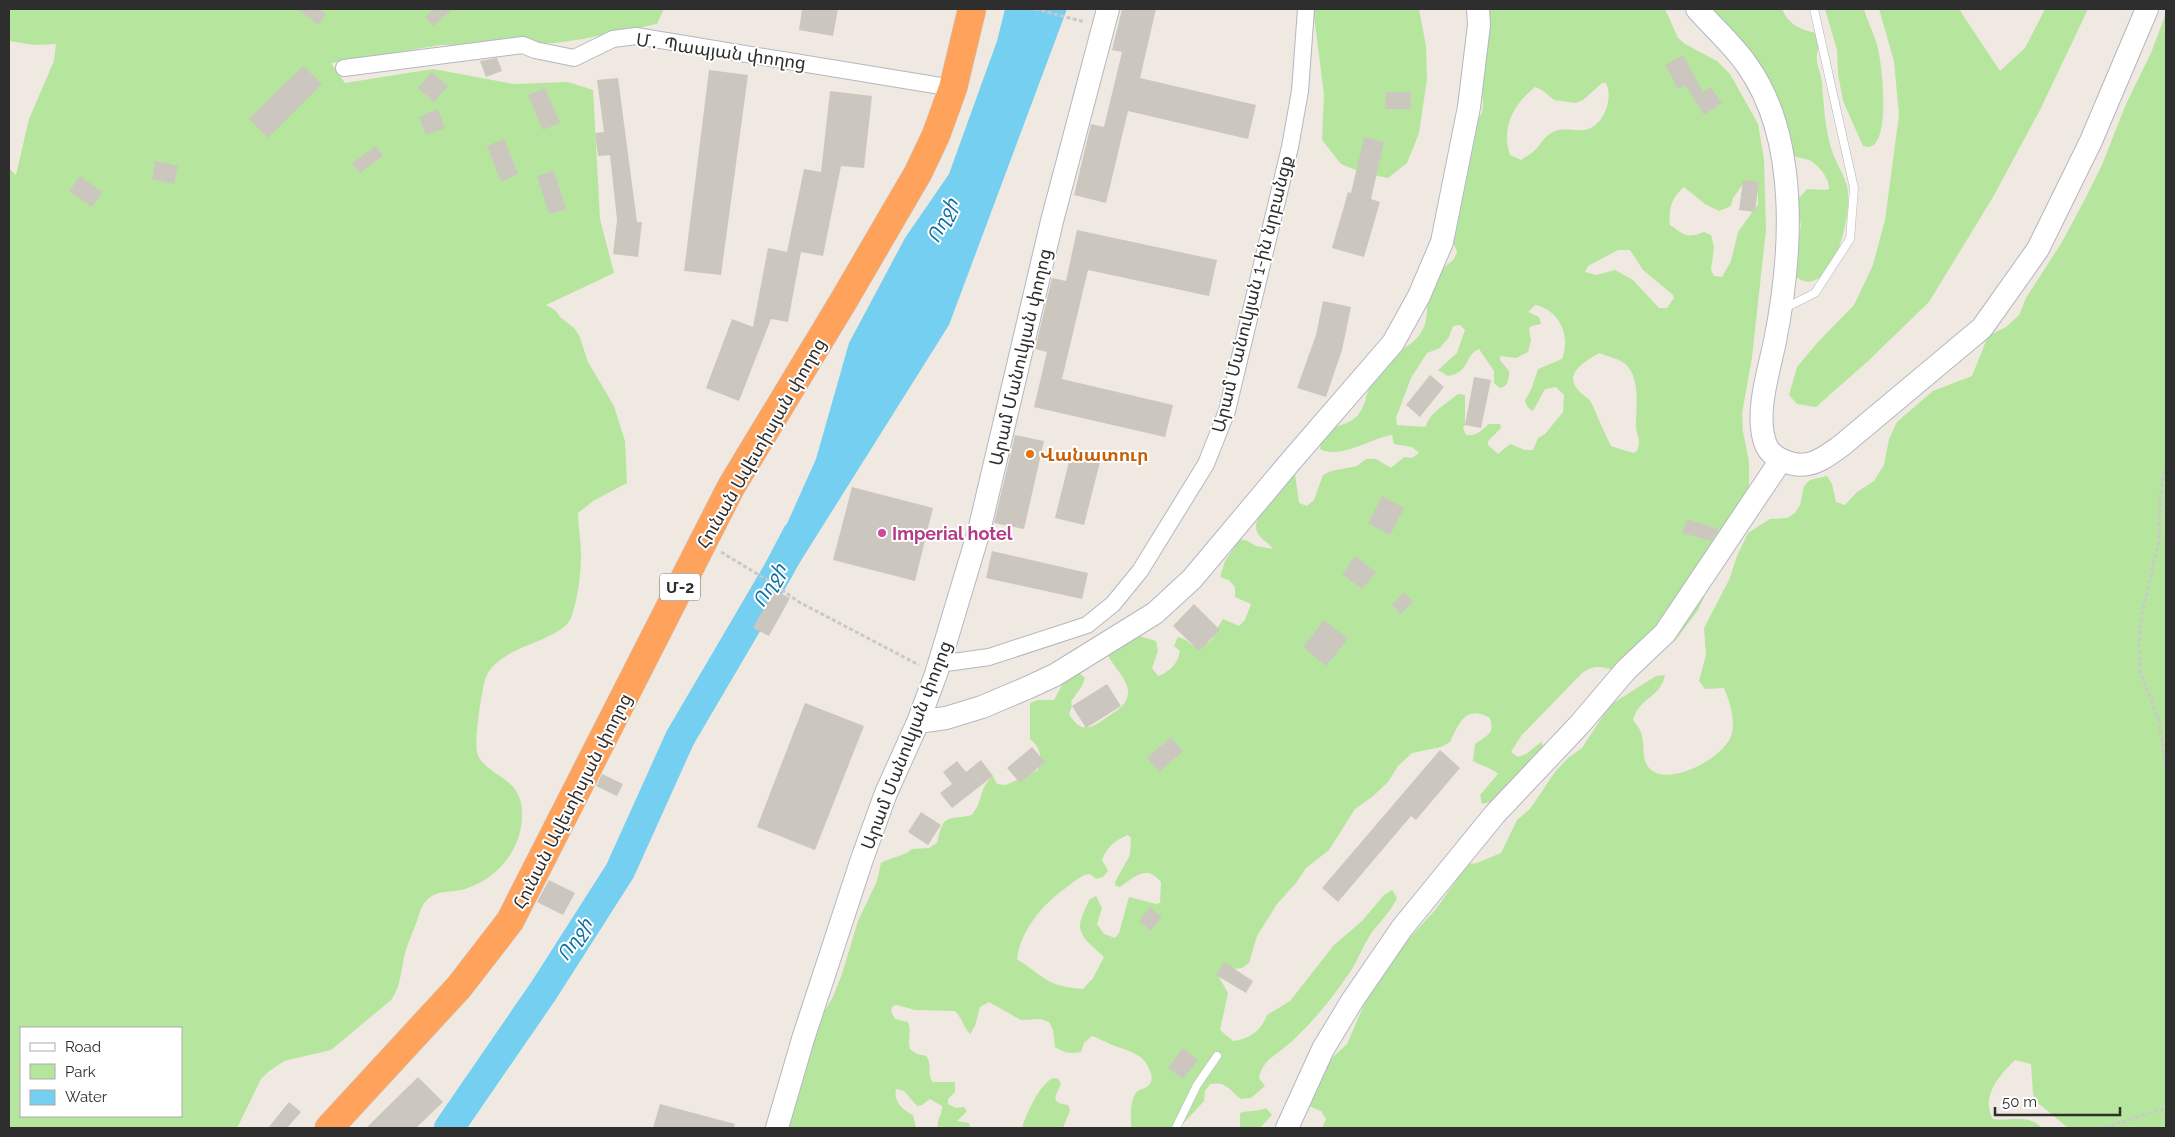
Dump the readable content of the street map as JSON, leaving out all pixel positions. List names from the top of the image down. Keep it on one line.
{"streets":{"highway":["Հունան Ավետիսյան փողոց","Մ-2"],"street":["Մ․ Պապյան փողոց","Արամ Մանուկյան 1-ին նրբանցք","Արամ Մանուկյան փողոց"]},"crossings":[["Մ․ Պապյան փողոց","Հունան Ավետիսյան փողոց"],["Արամ Մանուկյան 1-ին նրբանցք","Արամ Մանուկյան փողոց"]],"water":["Ողջի"],"places":["Վանատուր","Imperial hotel"],"legend":["Road","Park","Water"],"scale_bar":"50 m"}
